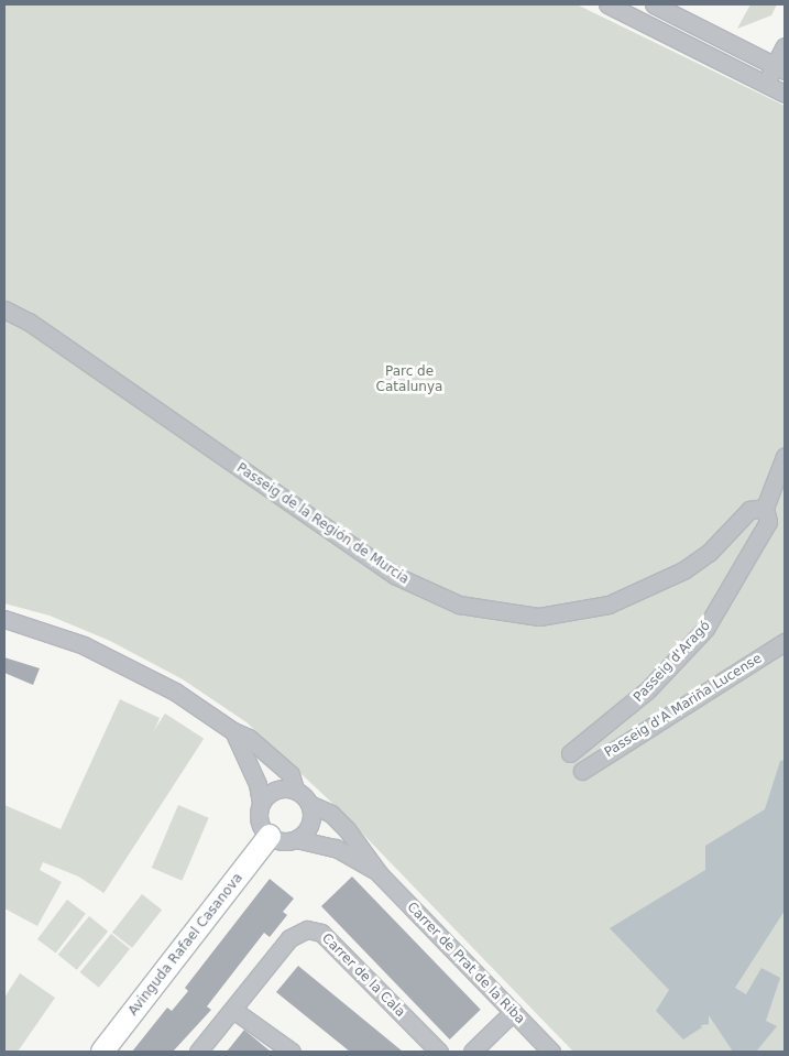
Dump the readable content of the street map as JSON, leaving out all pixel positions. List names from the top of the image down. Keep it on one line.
{"streets":{"street":["Passeig de la Región de Murcia","Passeig d'Aragó","Passeig d'A Mariña Lucense","Avinguda Rafael Casanova","Carrer de Prat de la Riba","Carrer de la Cala"]},"crossings":[["Passeig de la Región de Murcia","Passeig d'Aragó"],["Avinguda Rafael Casanova","Carrer de Prat de la Riba"]],"parks":["Parc de Catalunya"]}
